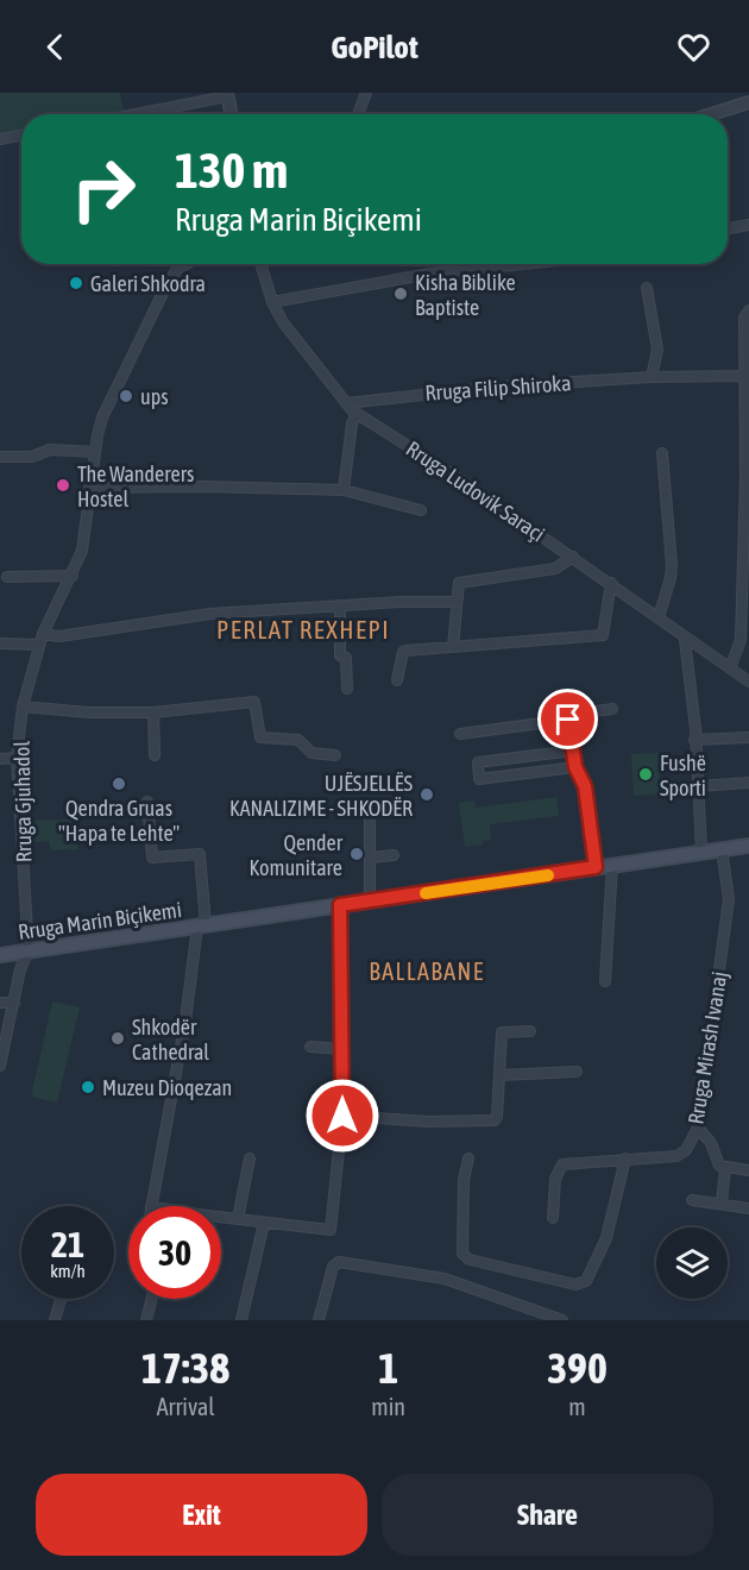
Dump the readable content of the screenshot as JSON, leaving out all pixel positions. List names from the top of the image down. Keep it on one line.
{"streets":{"main road":["Rruga Marin Biçikemi"],"street":["Rruga Filip Shiroka","Rruga Ludovik Saraçi","Rruga Gjuhadol","Rruga Mirash Ivanaj"]},"crossings":[["Rruga Filip Shiroka","Rruga Ludovik Saraçi"],["Rruga Gjuhadol","Rruga Marin Biçikemi"],["Rruga Marin Biçikemi","Rruga Mirash Ivanaj"]],"districts":["PERLAT REXHEPI","BALLABANE"],"places":["Galeri Shkodra","Kisha Biblike Baptiste","ups","The Wanderers Hostel","Fushë Sporti","Qendra Gruas \"Hapa te Lehte\"","UJËSJELLËS KANALIZIME - SHKODËR","Qender Komunitare","Shkodër Cathedral","Muzeu Dioqezan"],"page":{"header":"GoPilot","turn":["130 m","Rruga Marin Biçikemi"],"speed":"21 km/h","limit":"30","eta":["17:38","Arrival","1","min","390","m"],"buttons":["Exit","Share"]}}
